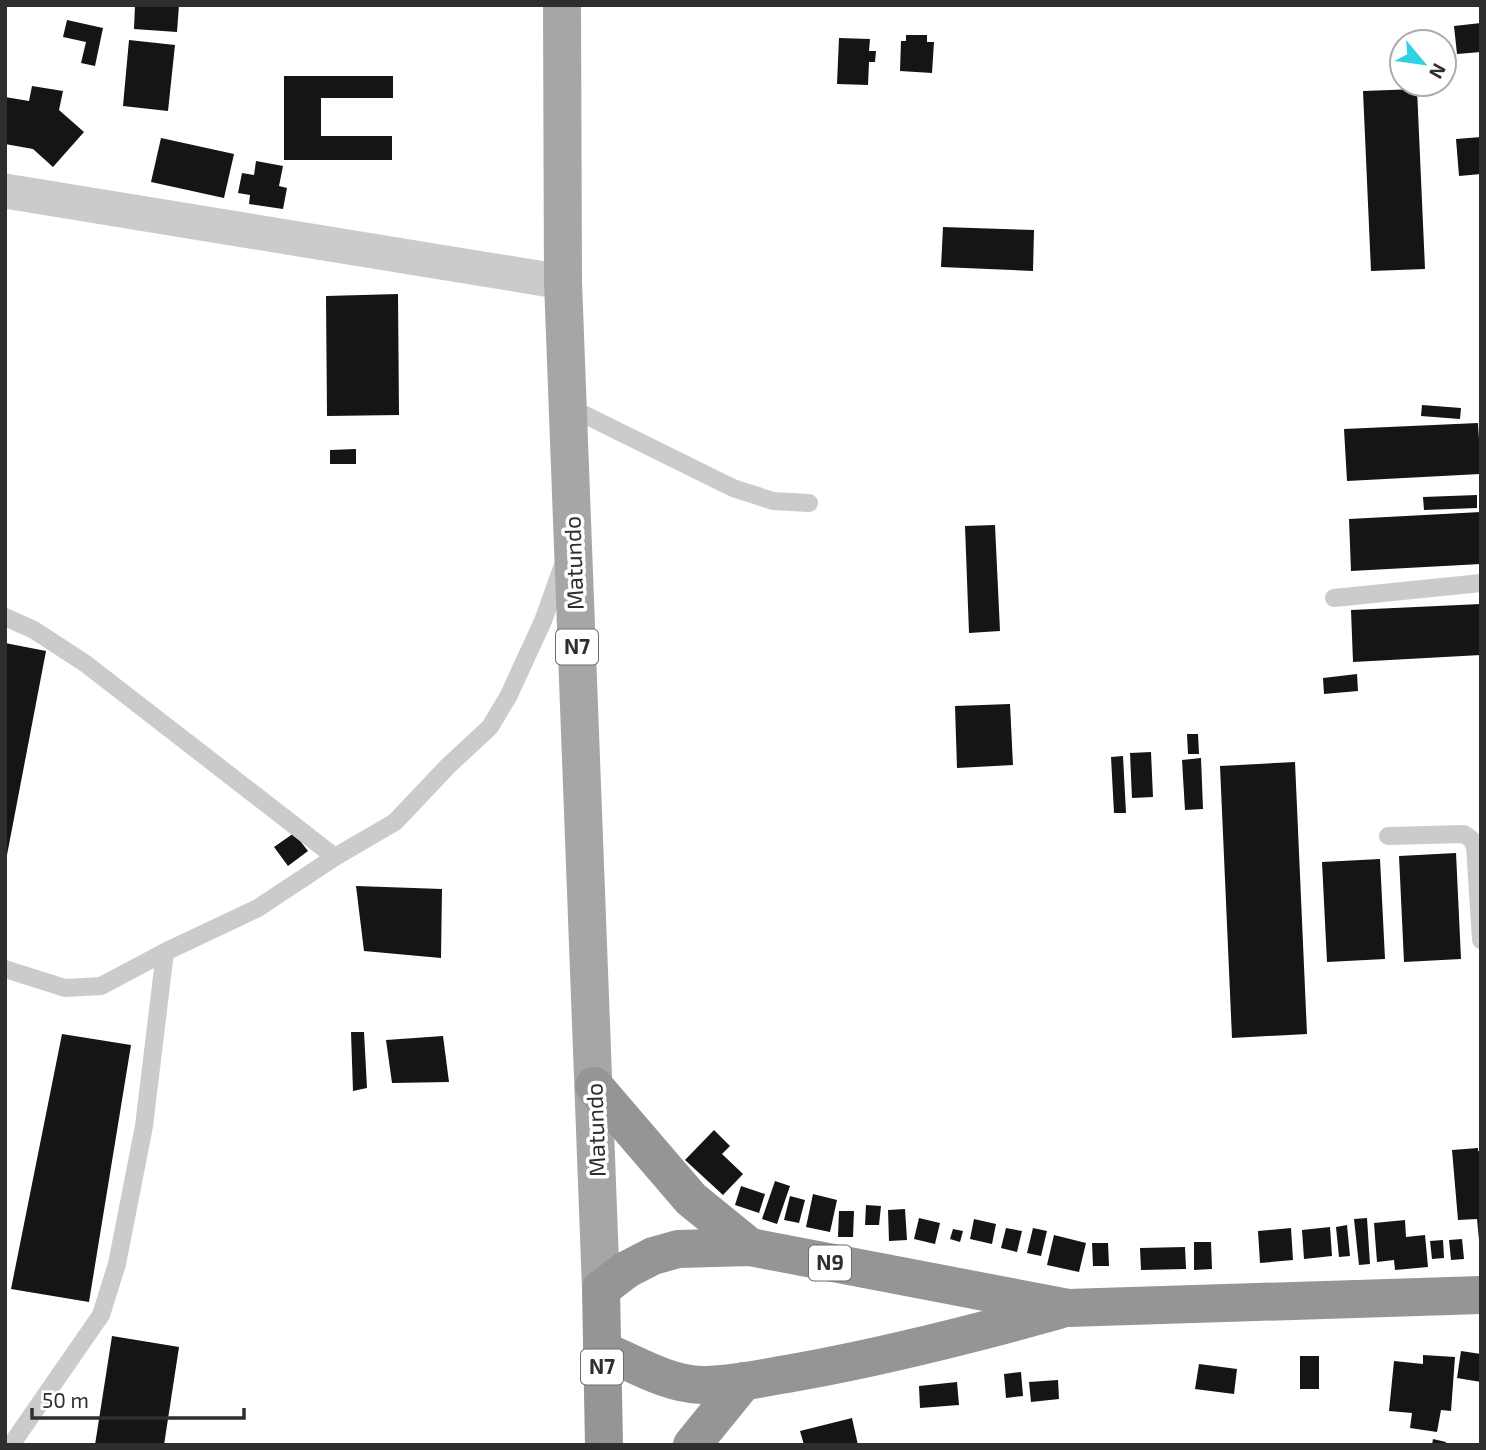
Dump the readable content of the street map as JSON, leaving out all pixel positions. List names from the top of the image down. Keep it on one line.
{"streets":{"highway":["N7","N9"],"main road":["Matundo"]},"crossings":[["Matundo","N7"],["Matundo","N9"],["N7","N9"]],"scale_bar":"50 m","north":"bottom right"}
